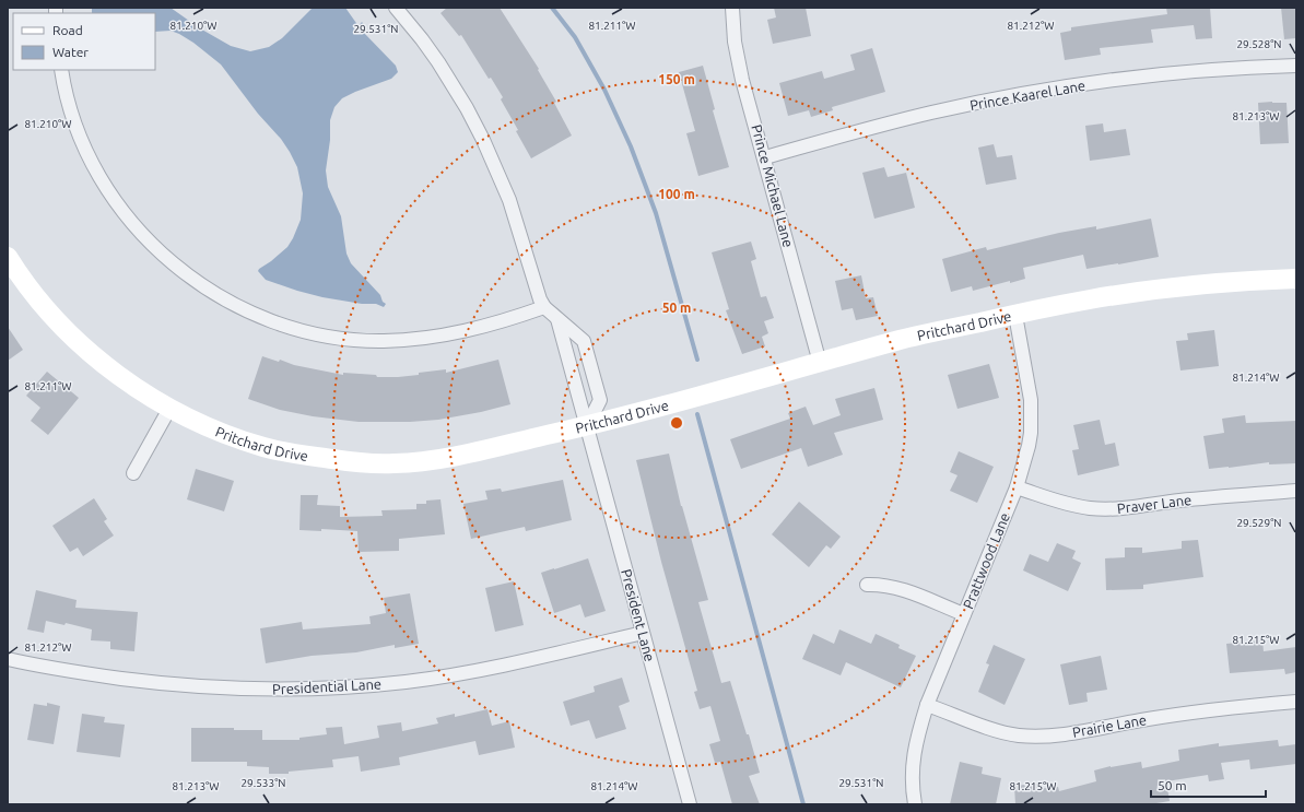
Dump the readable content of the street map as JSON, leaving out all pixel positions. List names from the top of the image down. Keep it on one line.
{"streets":{"street":["Prince Kaarel Lane","Prince Michael Lane","Pritchard Drive","Praver Lane","Prattwood Lane","President Lane","Presidential Lane","Prairie Lane"]},"crossings":[["Prince Kaarel Lane","Prince Michael Lane"],["Prince Michael Lane","Pritchard Drive"],["Pritchard Drive","Prattwood Lane"],["Pritchard Drive","President Lane"],["Praver Lane","Prattwood Lane"],["Prattwood Lane","Prairie Lane"],["President Lane","Presidential Lane"]],"legend":["Road","Water"],"scale_bar":"50 m","coordinates":["81.211°W","81.212°W","81.210°W","29.531°N","29.528°N","81.213°W","81.214°W","29.529°N","81.215°W","29.533°N"],"rings":["150 m","100 m","50 m"]}
